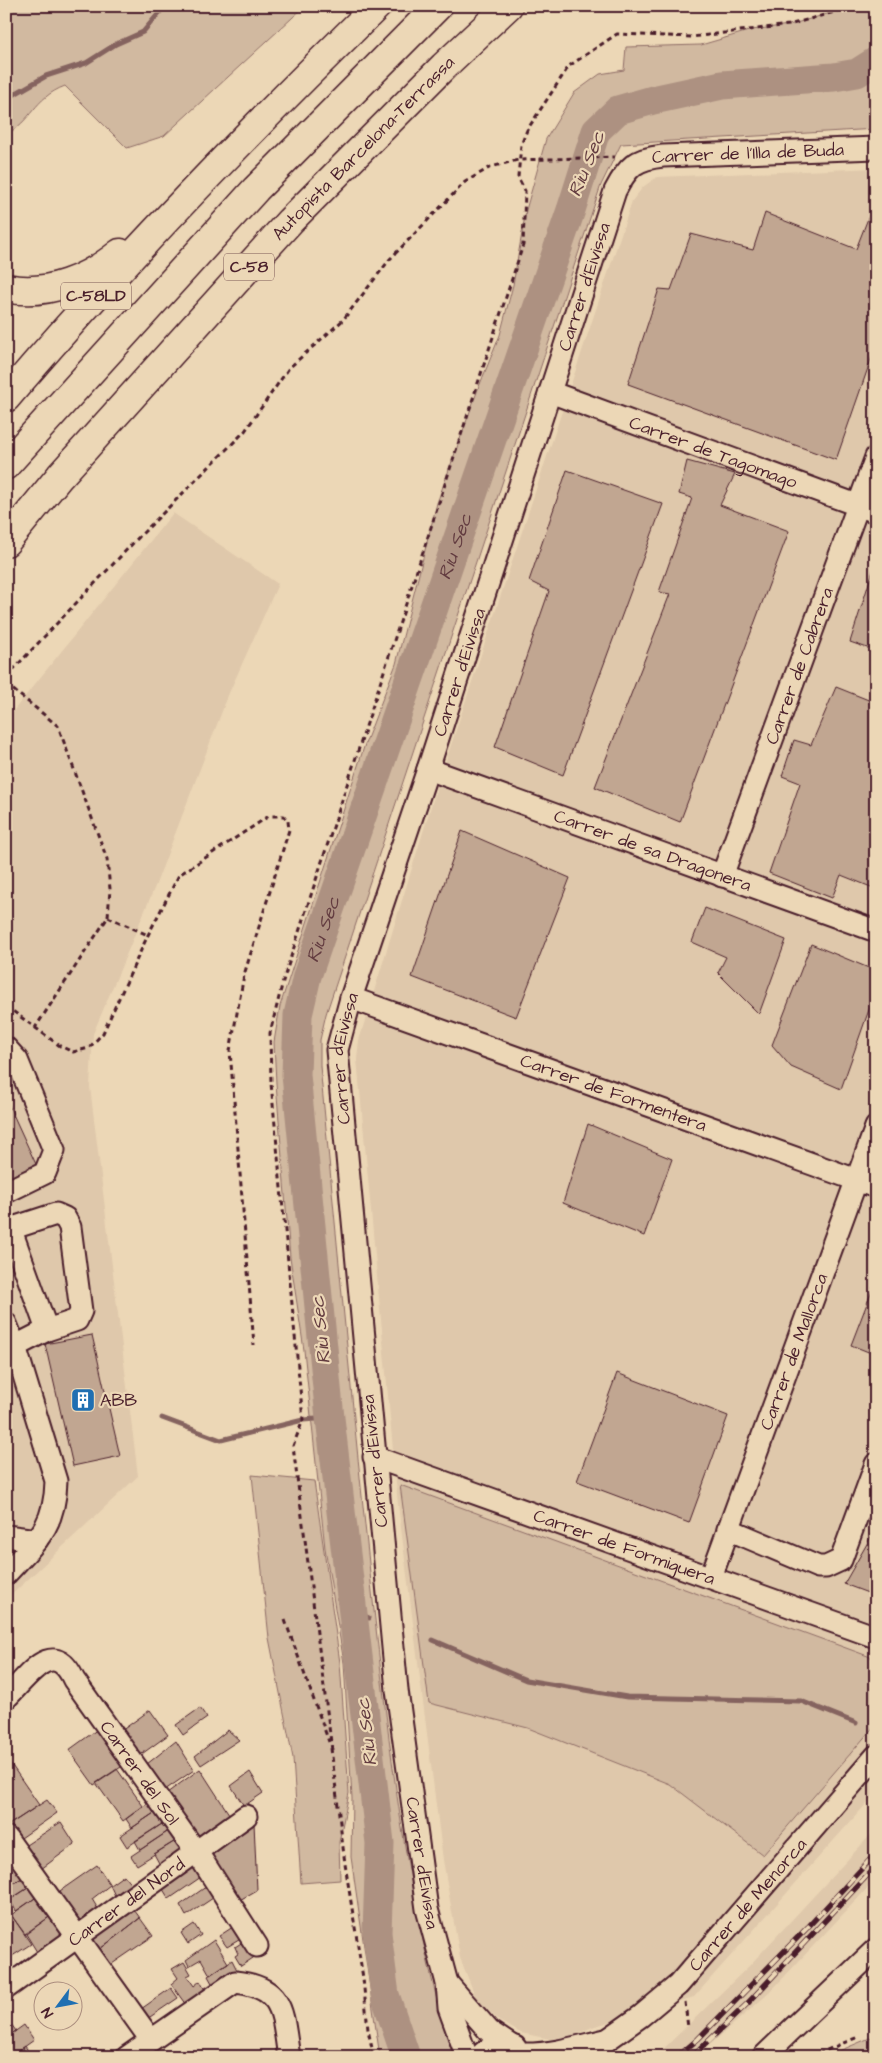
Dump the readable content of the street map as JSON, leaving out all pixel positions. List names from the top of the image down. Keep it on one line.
{"streets":{"highway":["Autopista Barcelona-Terrassa","C-58","C-58LD"],"street":["Carrer de l'Illa de Buda","Carrer d'Eivissa","Carrer de Tagomago","Carrer de Cabrera","Carrer de sa Dragonera","Carrer de Formentera","Carrer de Mallorca","Carrer de Formiguera","Carrer del Sol","Carrer del Nord","Carrer de Menorca"]},"crossings":[["Carrer de l'Illa de Buda","Carrer d'Eivissa"],["Carrer d'Eivissa","Carrer de Tagomago"],["Carrer d'Eivissa","Carrer de sa Dragonera"],["Carrer d'Eivissa","Carrer de Formentera"],["Carrer d'Eivissa","Carrer de Formiguera"],["Carrer d'Eivissa","Carrer de Menorca"],["Carrer de Tagomago","Carrer de Cabrera"],["Carrer de Cabrera","Carrer de sa Dragonera"],["Carrer de Formentera","Carrer de Mallorca"],["Carrer de Mallorca","Carrer de Formiguera"],["Carrer del Sol","Carrer del Nord"]],"water":["Riu Sec"],"places":{"building":["ABB"]},"north":"bottom left"}
